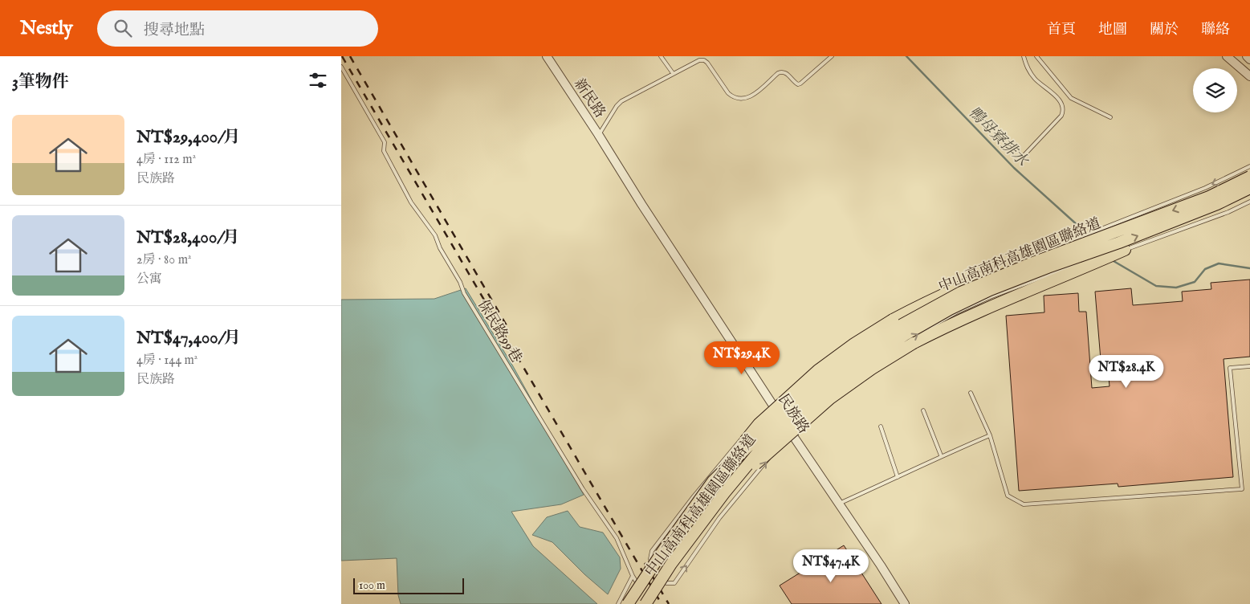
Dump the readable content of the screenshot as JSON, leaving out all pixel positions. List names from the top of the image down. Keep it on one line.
{"streets":{"highway":["中山高南科高雄園區聯絡道"],"street":["新民路","民族路"],"lane":["保民路99巷"]},"crossings":[["新民路","民族路"],["中山高南科高雄園區聯絡道","保民路99巷"]],"water":["鴨母寮排水"],"scale_bar":"100 m","page":{"header":"Nestly","search":"搜尋地點","nav":["首頁","地圖","關於","聯絡"],"heading":"3筆物件","list":[{"name":"NT$29,400/月","note":"4房 · 112 m² · 民族路"},{"name":"NT$28,400/月","note":"2房 · 80 m² · 公寓"},{"name":"NT$47,400/月","note":"4房 · 144 m² · 民族路"}],"price":["NT$29.4K","NT$28.4K","NT$47.4K"],"scale":"100 m"}}
